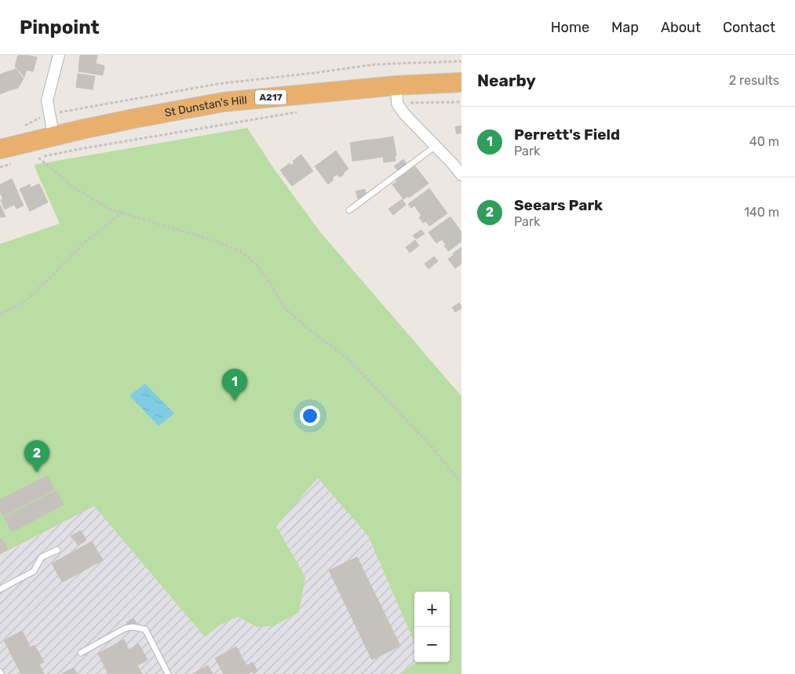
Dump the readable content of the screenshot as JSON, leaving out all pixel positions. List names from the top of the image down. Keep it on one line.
{"streets":{"highway":["A217","St Dunstan's Hill"]},"page":{"header":"Pinpoint","nav":["Home","Map","About","Contact"],"heading":["Nearby","2 results"],"list":[{"mark":"1","name":"Perrett's Field","note":"Park","value":"40 m"},{"mark":"2","name":"Seears Park","note":"Park","value":"140 m"}],"pins":["1","2"],"map_buttons":["+","−"]}}
